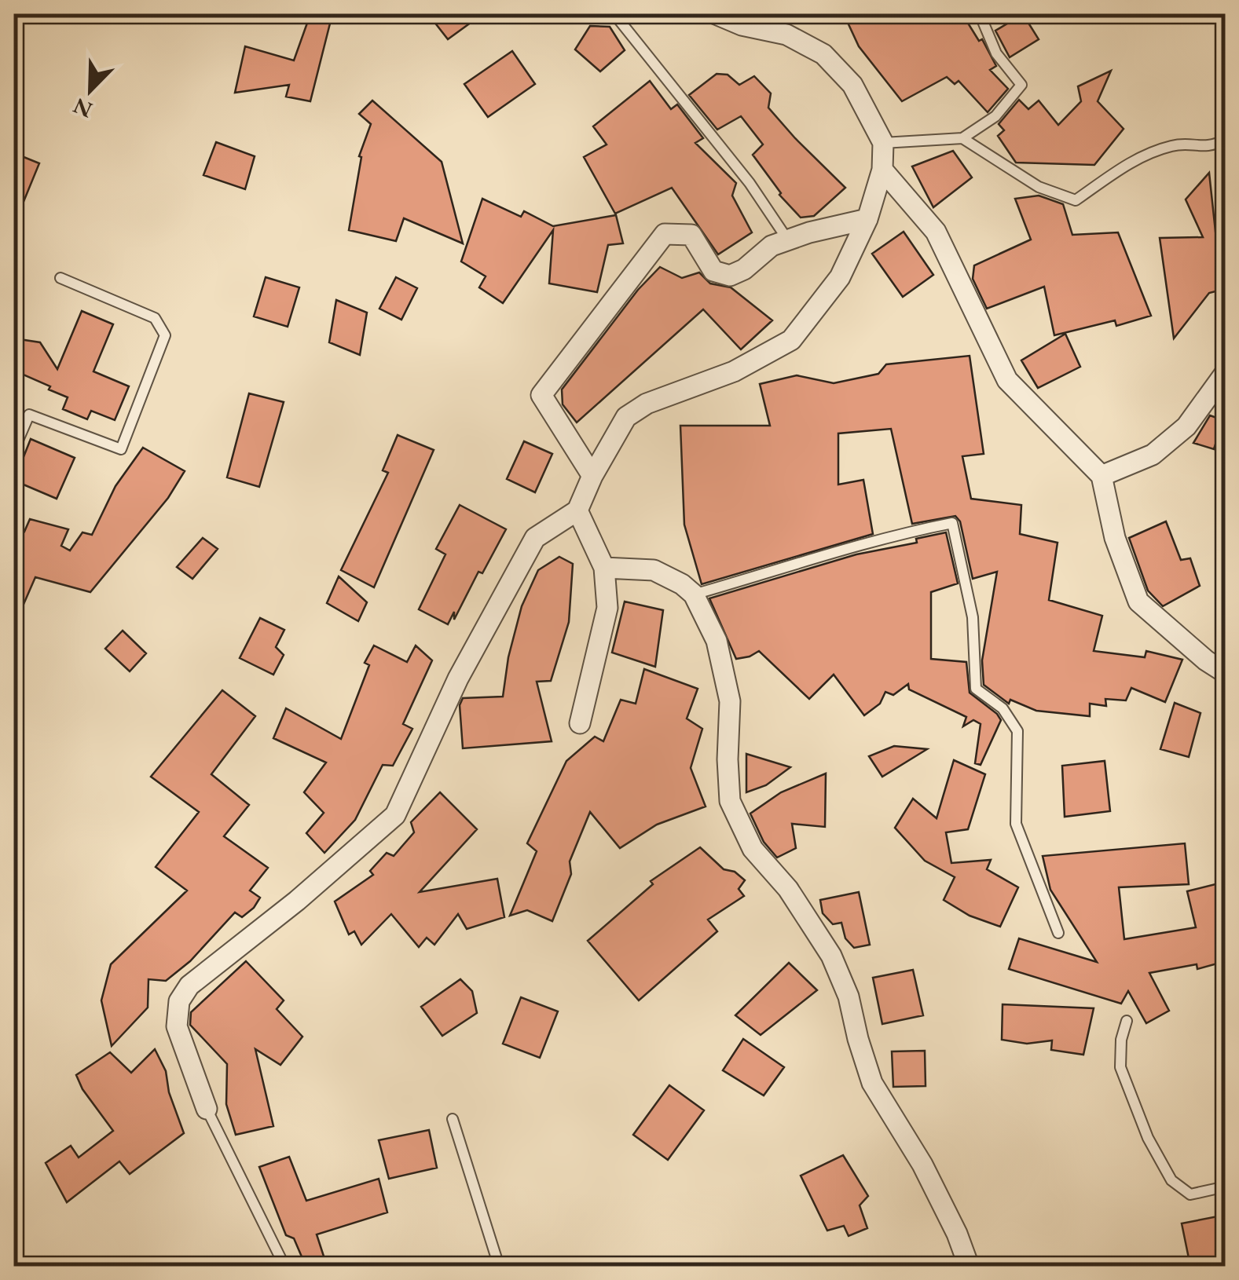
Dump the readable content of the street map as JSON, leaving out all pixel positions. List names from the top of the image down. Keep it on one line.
{"north":"bottom left"}
